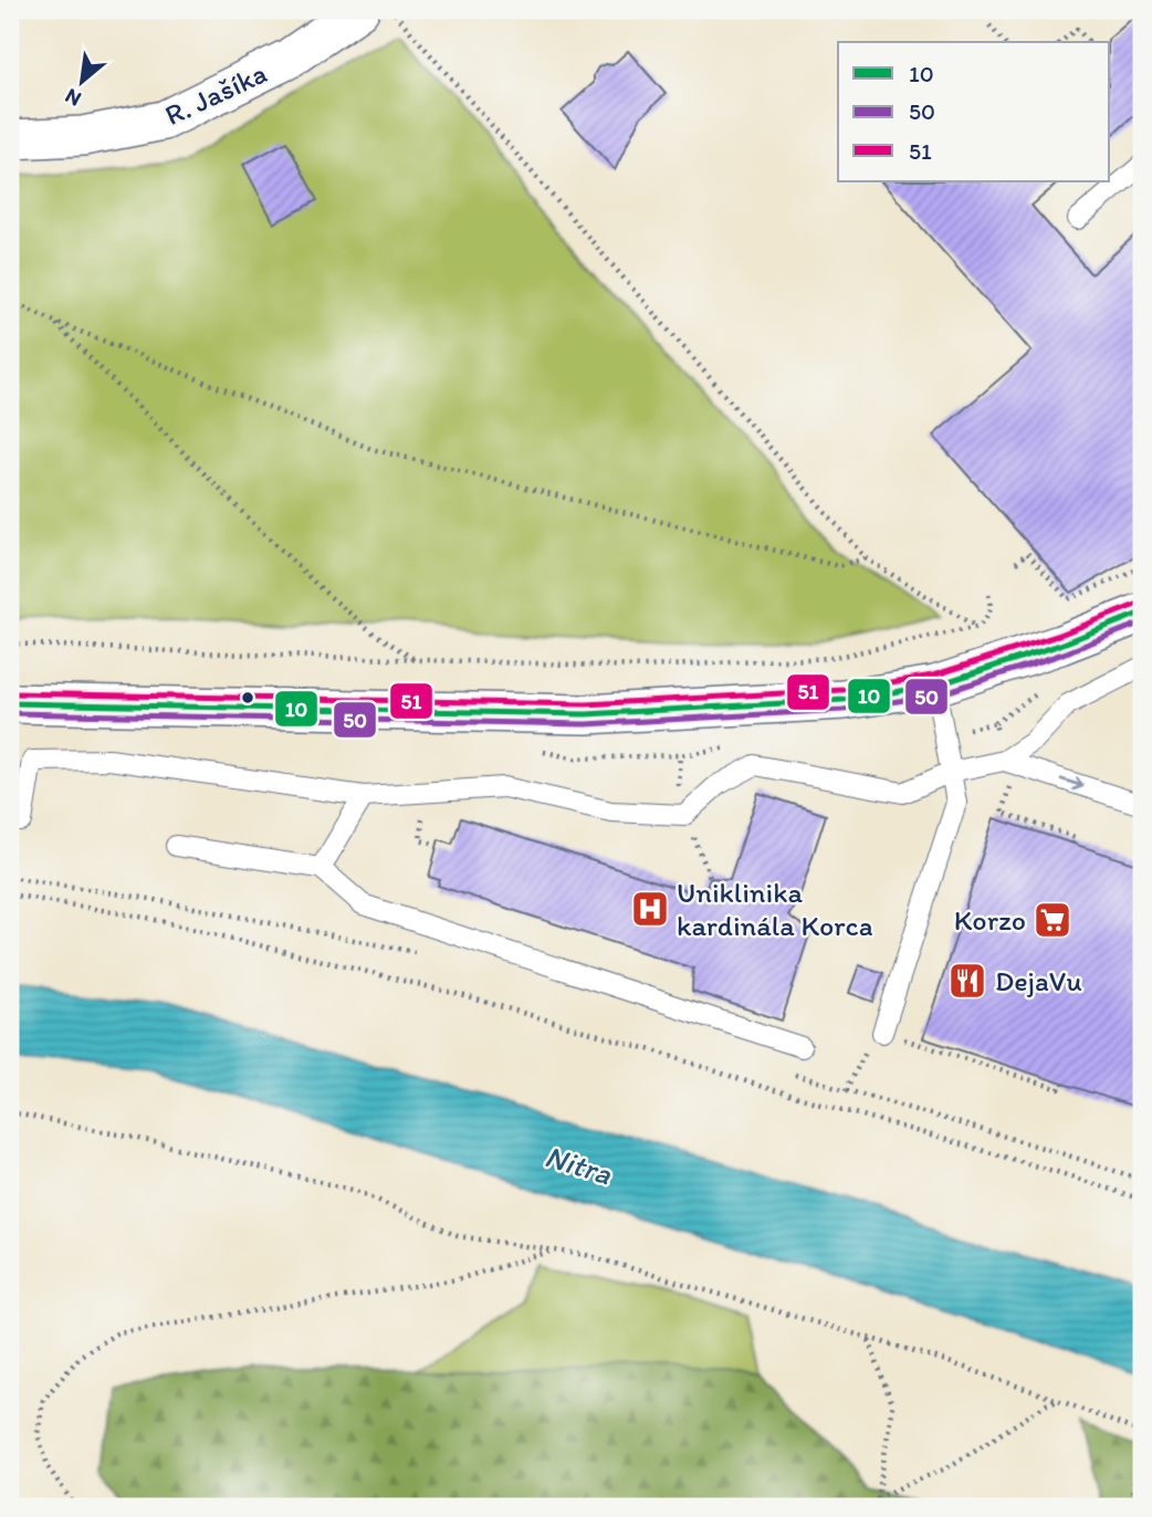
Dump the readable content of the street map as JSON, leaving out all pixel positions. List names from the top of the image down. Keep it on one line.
{"streets":{"street":["R. Jašíka"]},"water":["Nitra"],"places":{"hospital":["Uniklinika kardinála Korca"],"supermarket":["Korzo"],"restaurant":["DejaVu"]},"lines":["transit line 51","transit line 10","transit line 50"],"legend":["10","50","51"],"north":"bottom left"}
